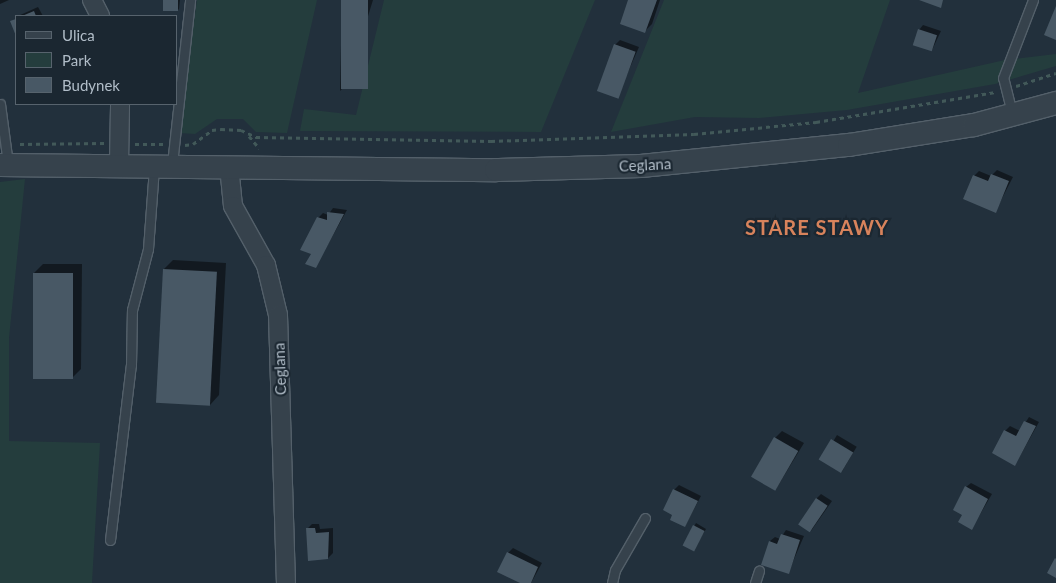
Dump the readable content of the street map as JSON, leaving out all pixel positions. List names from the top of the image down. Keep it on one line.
{"streets":{"street":["Ceglana"]},"districts":["STARE STAWY"],"legend":["Ulica","Park","Budynek"]}
